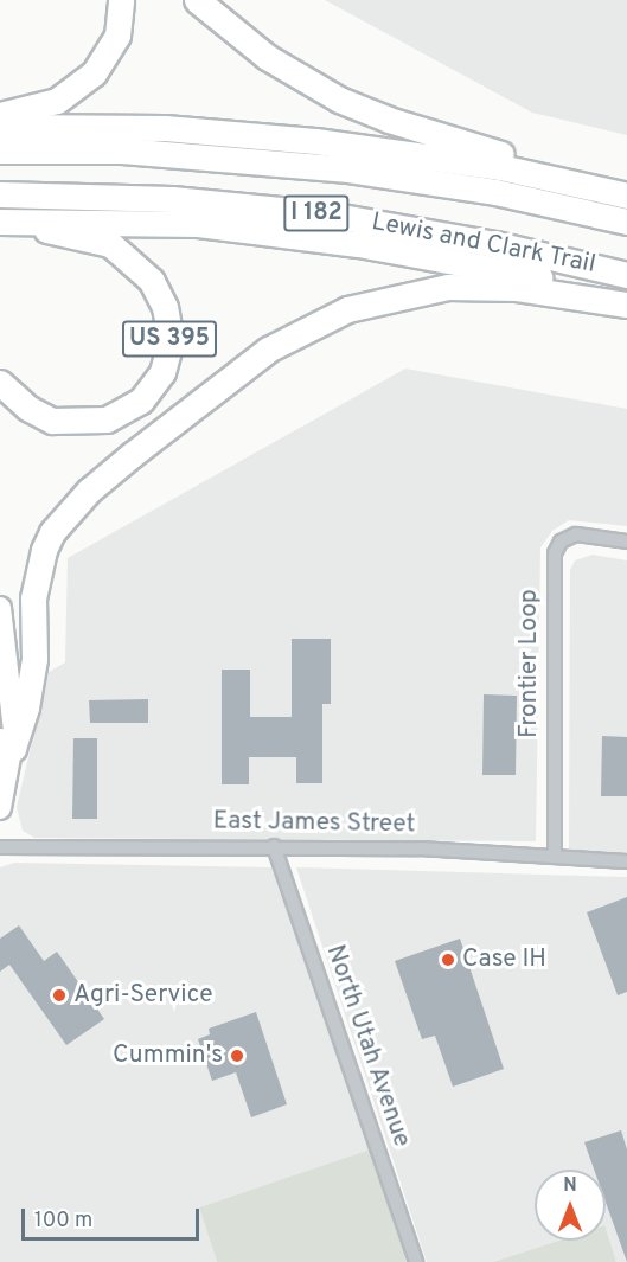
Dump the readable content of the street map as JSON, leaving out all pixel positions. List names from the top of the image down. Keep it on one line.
{"streets":{"highway":["I 182","Lewis and Clark Trail","US 395"],"street":["Frontier Loop","East James Street","North Utah Avenue"]},"crossings":[["Frontier Loop","East James Street"],["East James Street","North Utah Avenue"]],"places":["Case IH","Agri-Service","Cummin's"],"scale_bar":"100 m","north":"top"}
